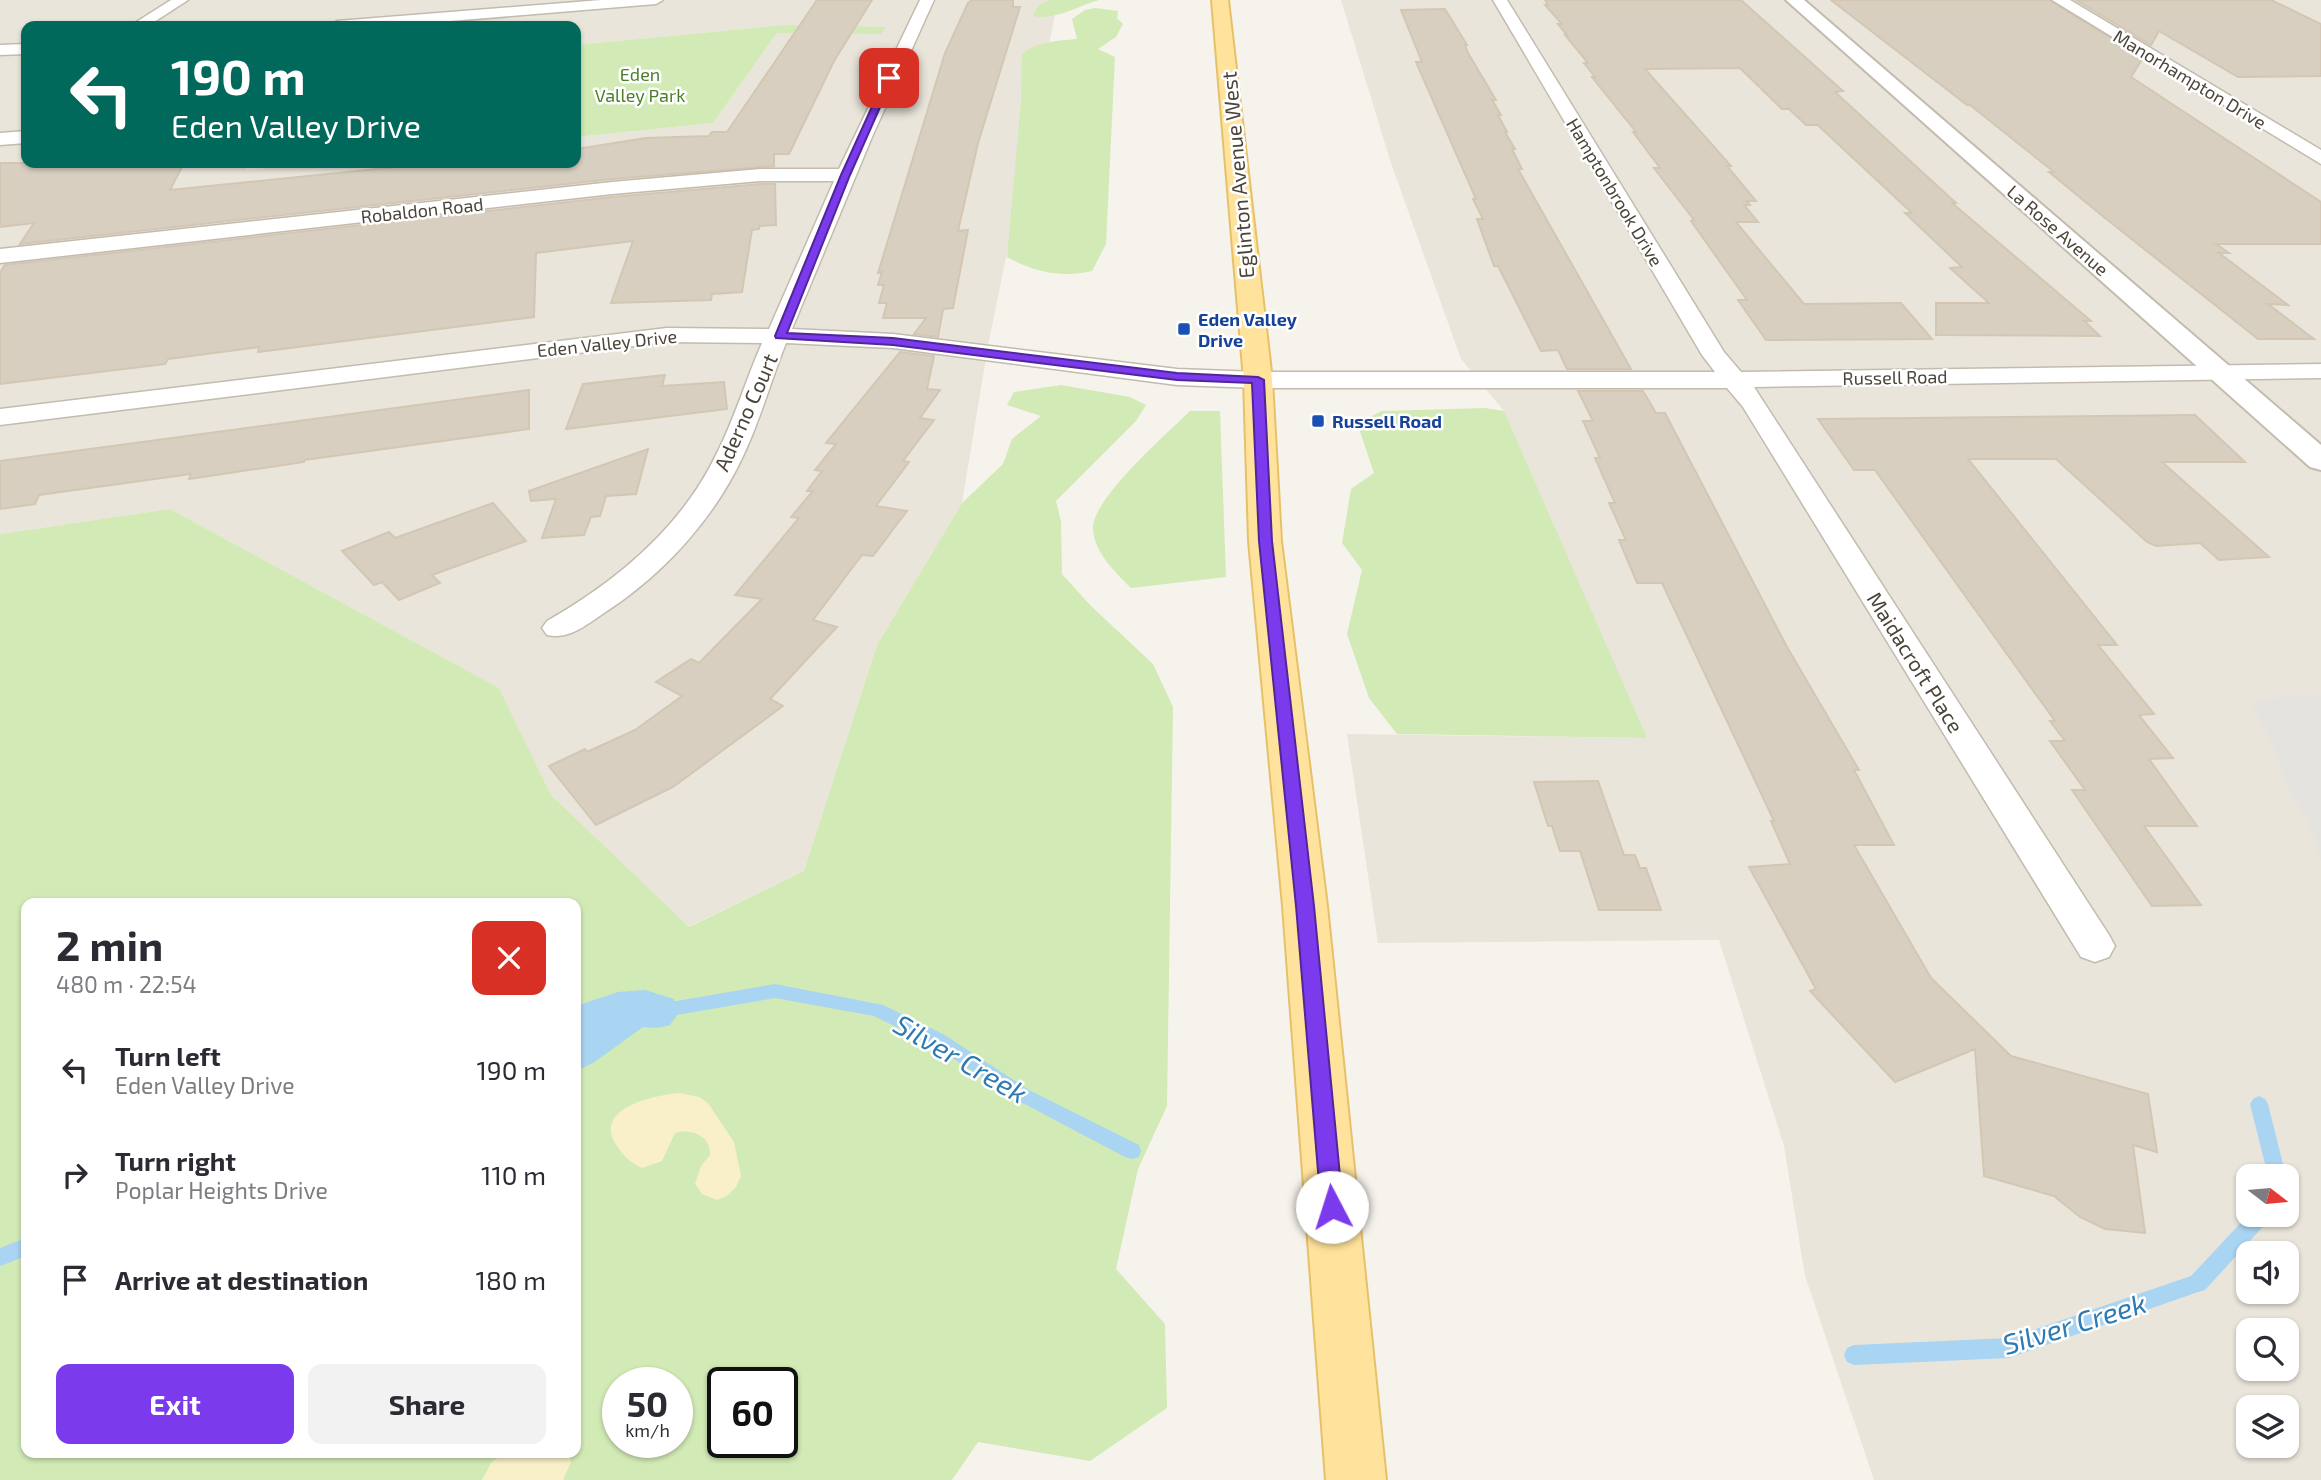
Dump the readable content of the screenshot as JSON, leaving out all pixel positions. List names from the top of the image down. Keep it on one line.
{"streets":{"main road":["Eglinton Avenue West"],"street":["Manorhampton Drive","Hamptonbrook Drive","Robaldon Road","La Rose Avenue","Eden Valley Drive","Russell Road","Aderno Court","Maidacroft Place"]},"crossings":[["Eglinton Avenue West","Eden Valley Drive"],["Eglinton Avenue West","Russell Road"],["Hamptonbrook Drive","Russell Road"],["Hamptonbrook Drive","Maidacroft Place"],["Robaldon Road","Aderno Court"],["La Rose Avenue","Russell Road"],["Eden Valley Drive","Russell Road"],["Eden Valley Drive","Aderno Court"],["Russell Road","Maidacroft Place"]],"water":["Silver Creek"],"parks":["Eden Valley Park"],"places":{"transit":["Eden Valley Drive","Russell Road"]},"north":"right","page":{"turn":["190 m","Eden Valley Drive"],"heading":["2 min","480 m · 22:54"],"list":[{"name":"Turn left","note":"Eden Valley Drive","value":"190 m"},{"name":"Turn right","note":"Poplar Heights Drive","value":"110 m"},{"name":"Arrive at destination","value":"180 m"}],"buttons":["Exit","Share"],"speed":"50 km/h","limit":"60"}}
